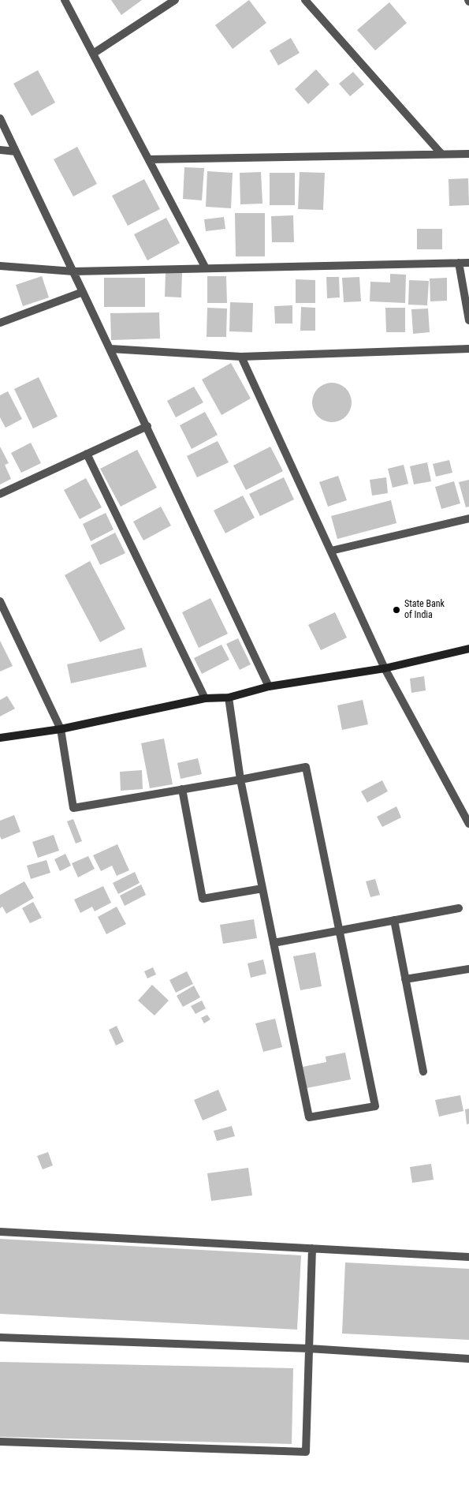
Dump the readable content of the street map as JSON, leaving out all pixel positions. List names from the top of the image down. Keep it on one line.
{"places":["State Bank of India"]}
